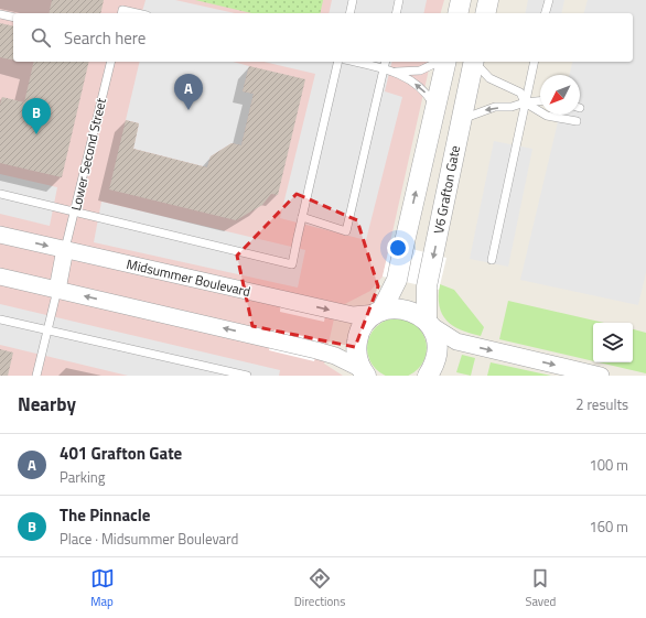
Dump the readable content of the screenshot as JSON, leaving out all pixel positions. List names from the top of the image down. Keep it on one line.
{"streets":{"street":["V6 Grafton Gate","Midsummer Boulevard"],"lane":["Lower Second Street"]},"crossings":[["Lower Second Street","Midsummer Boulevard"],["V6 Grafton Gate","Midsummer Boulevard"]],"north":"bottom left","page":{"search":"Search here","pins":["A","B"],"heading":["Nearby","2 results"],"list":[{"mark":"A","name":"401 Grafton Gate","note":"Parking","value":"100 m"},{"mark":"B","name":"The Pinnacle","note":"Place · Midsummer Boulevard","value":"160 m"}],"nav":["Map","Directions","Saved"]}}
